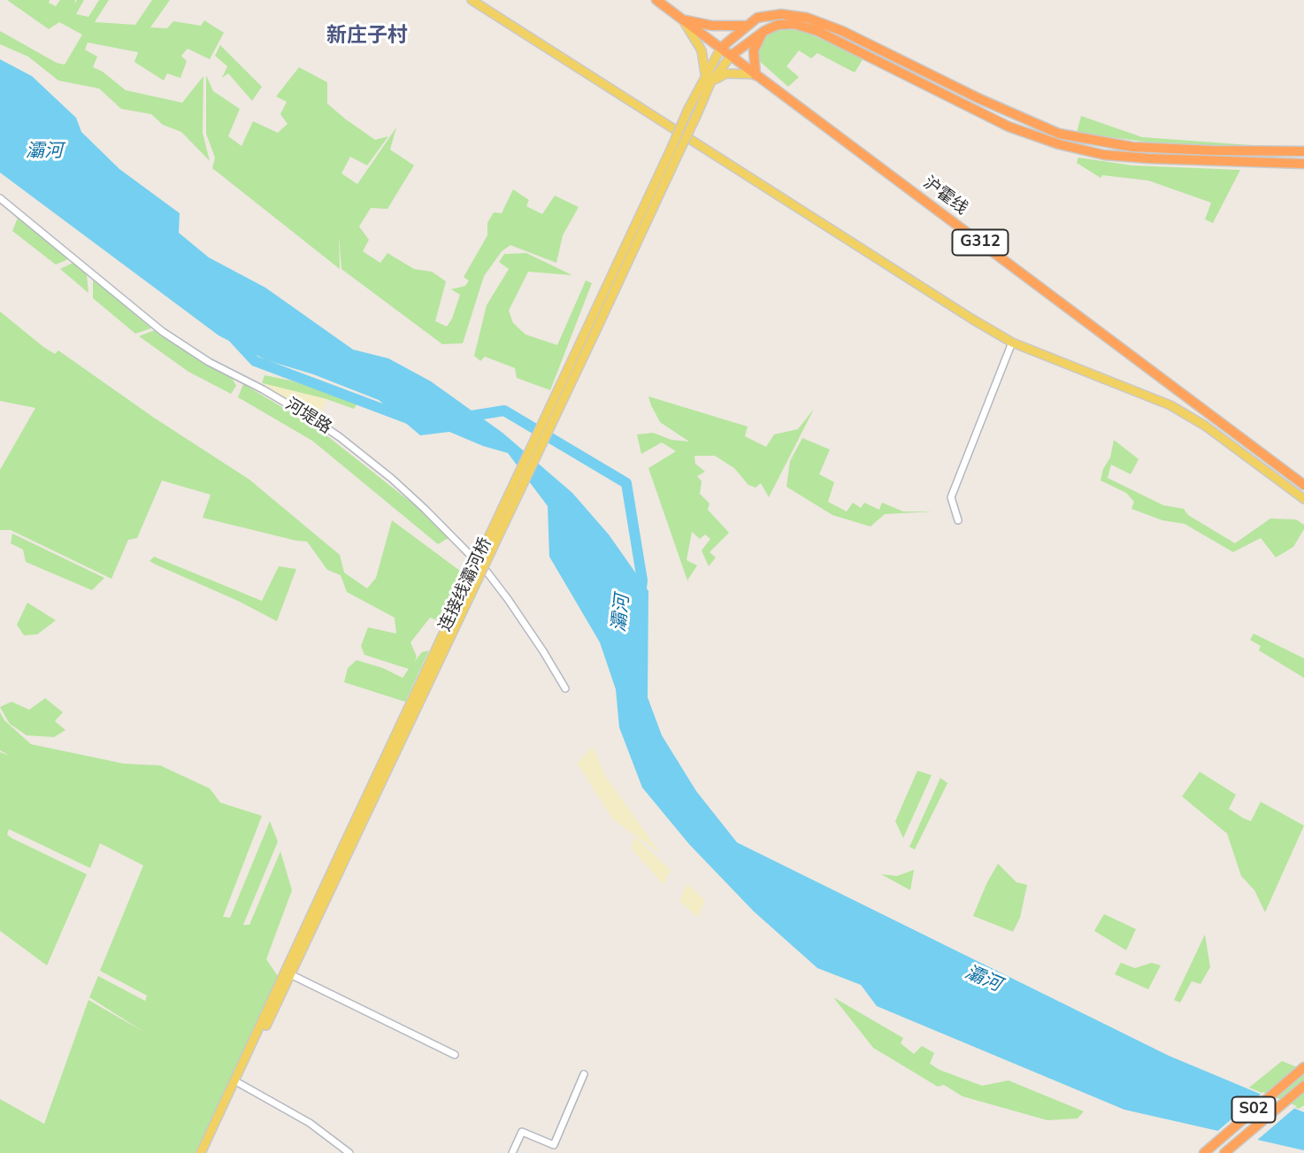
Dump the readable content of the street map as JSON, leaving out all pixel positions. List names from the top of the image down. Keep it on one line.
{"streets":{"highway":["沪霍线","G312","S02"],"main road":["连接线灞河桥"],"street":["河堤路"]},"crossings":[["沪霍线","连接线灞河桥"]],"districts":["新庄子村"],"water":["灞河"]}
